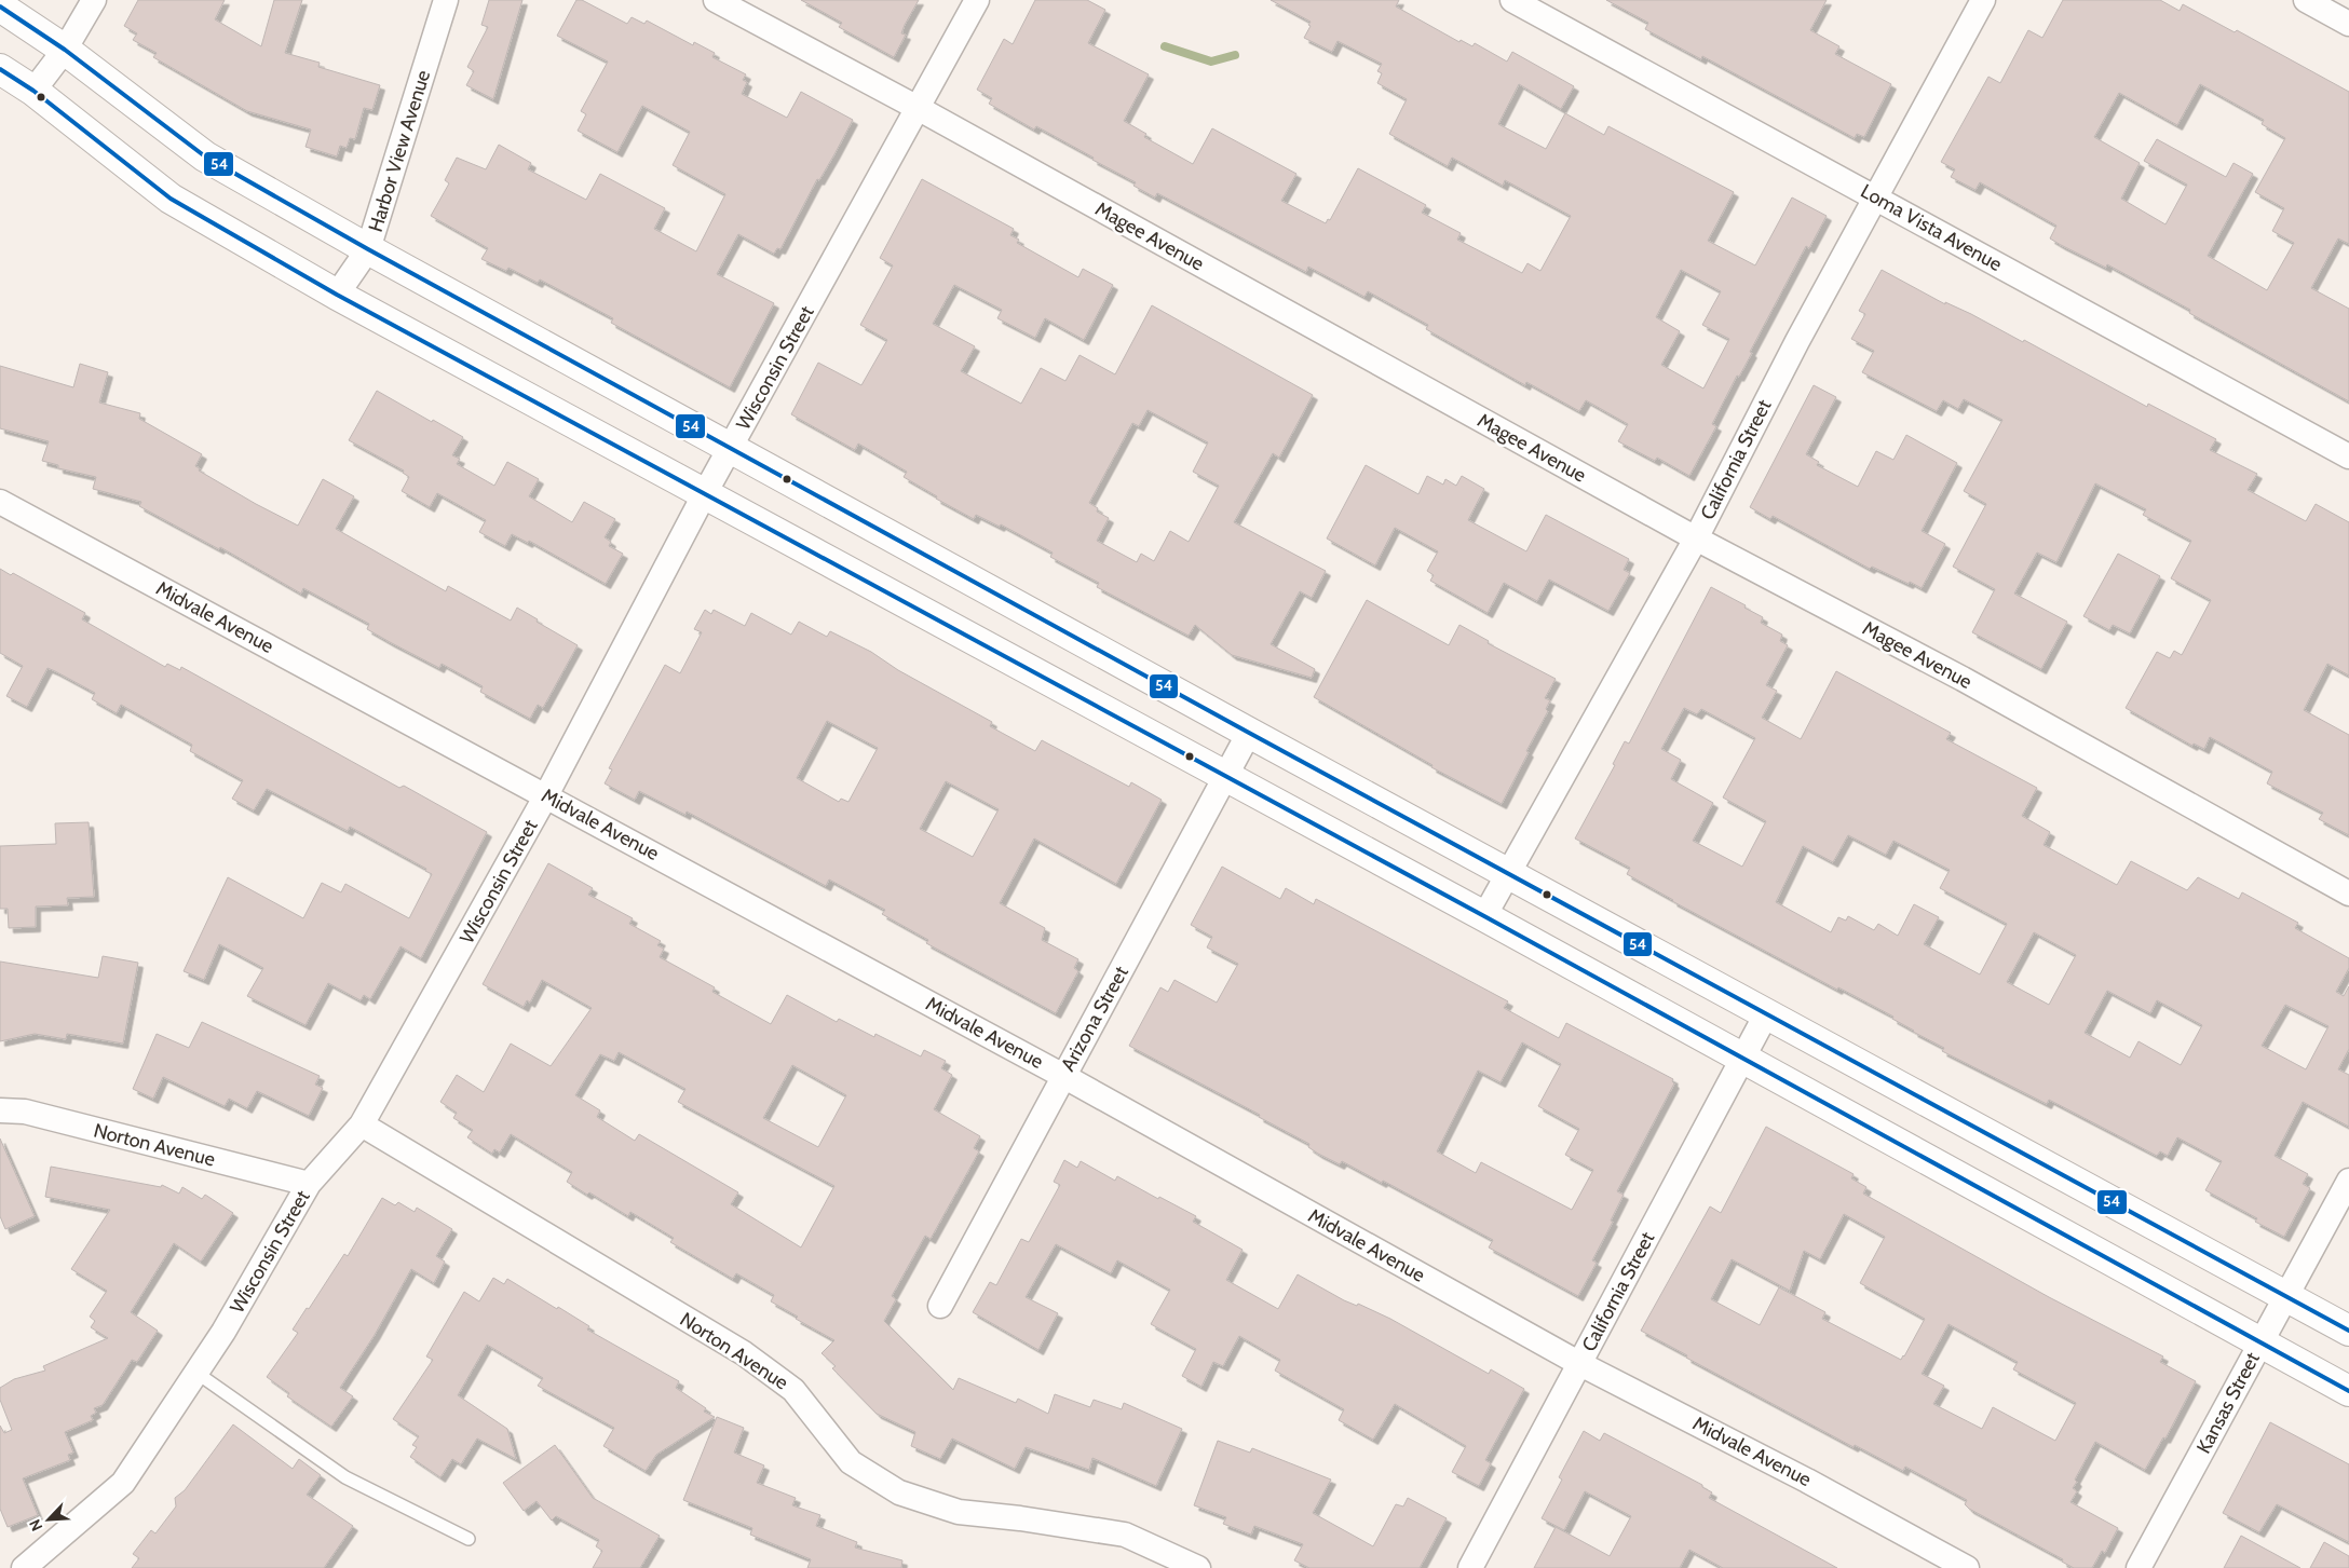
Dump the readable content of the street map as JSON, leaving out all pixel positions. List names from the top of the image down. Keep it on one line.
{"streets":{"street":["Harbor View Avenue","Loma Vista Avenue","Magee Avenue","Wisconsin Street","California Street","Midvale Avenue","Arizona Street","Norton Avenue","Kansas Street"]},"crossings":[["Loma Vista Avenue","California Street"],["Magee Avenue","Wisconsin Street"],["Magee Avenue","California Street"],["Wisconsin Street","Midvale Avenue"],["Wisconsin Street","Norton Avenue"],["California Street","Midvale Avenue"],["Midvale Avenue","Arizona Street"]],"lines":["transit line 54"],"north":"bottom left"}
